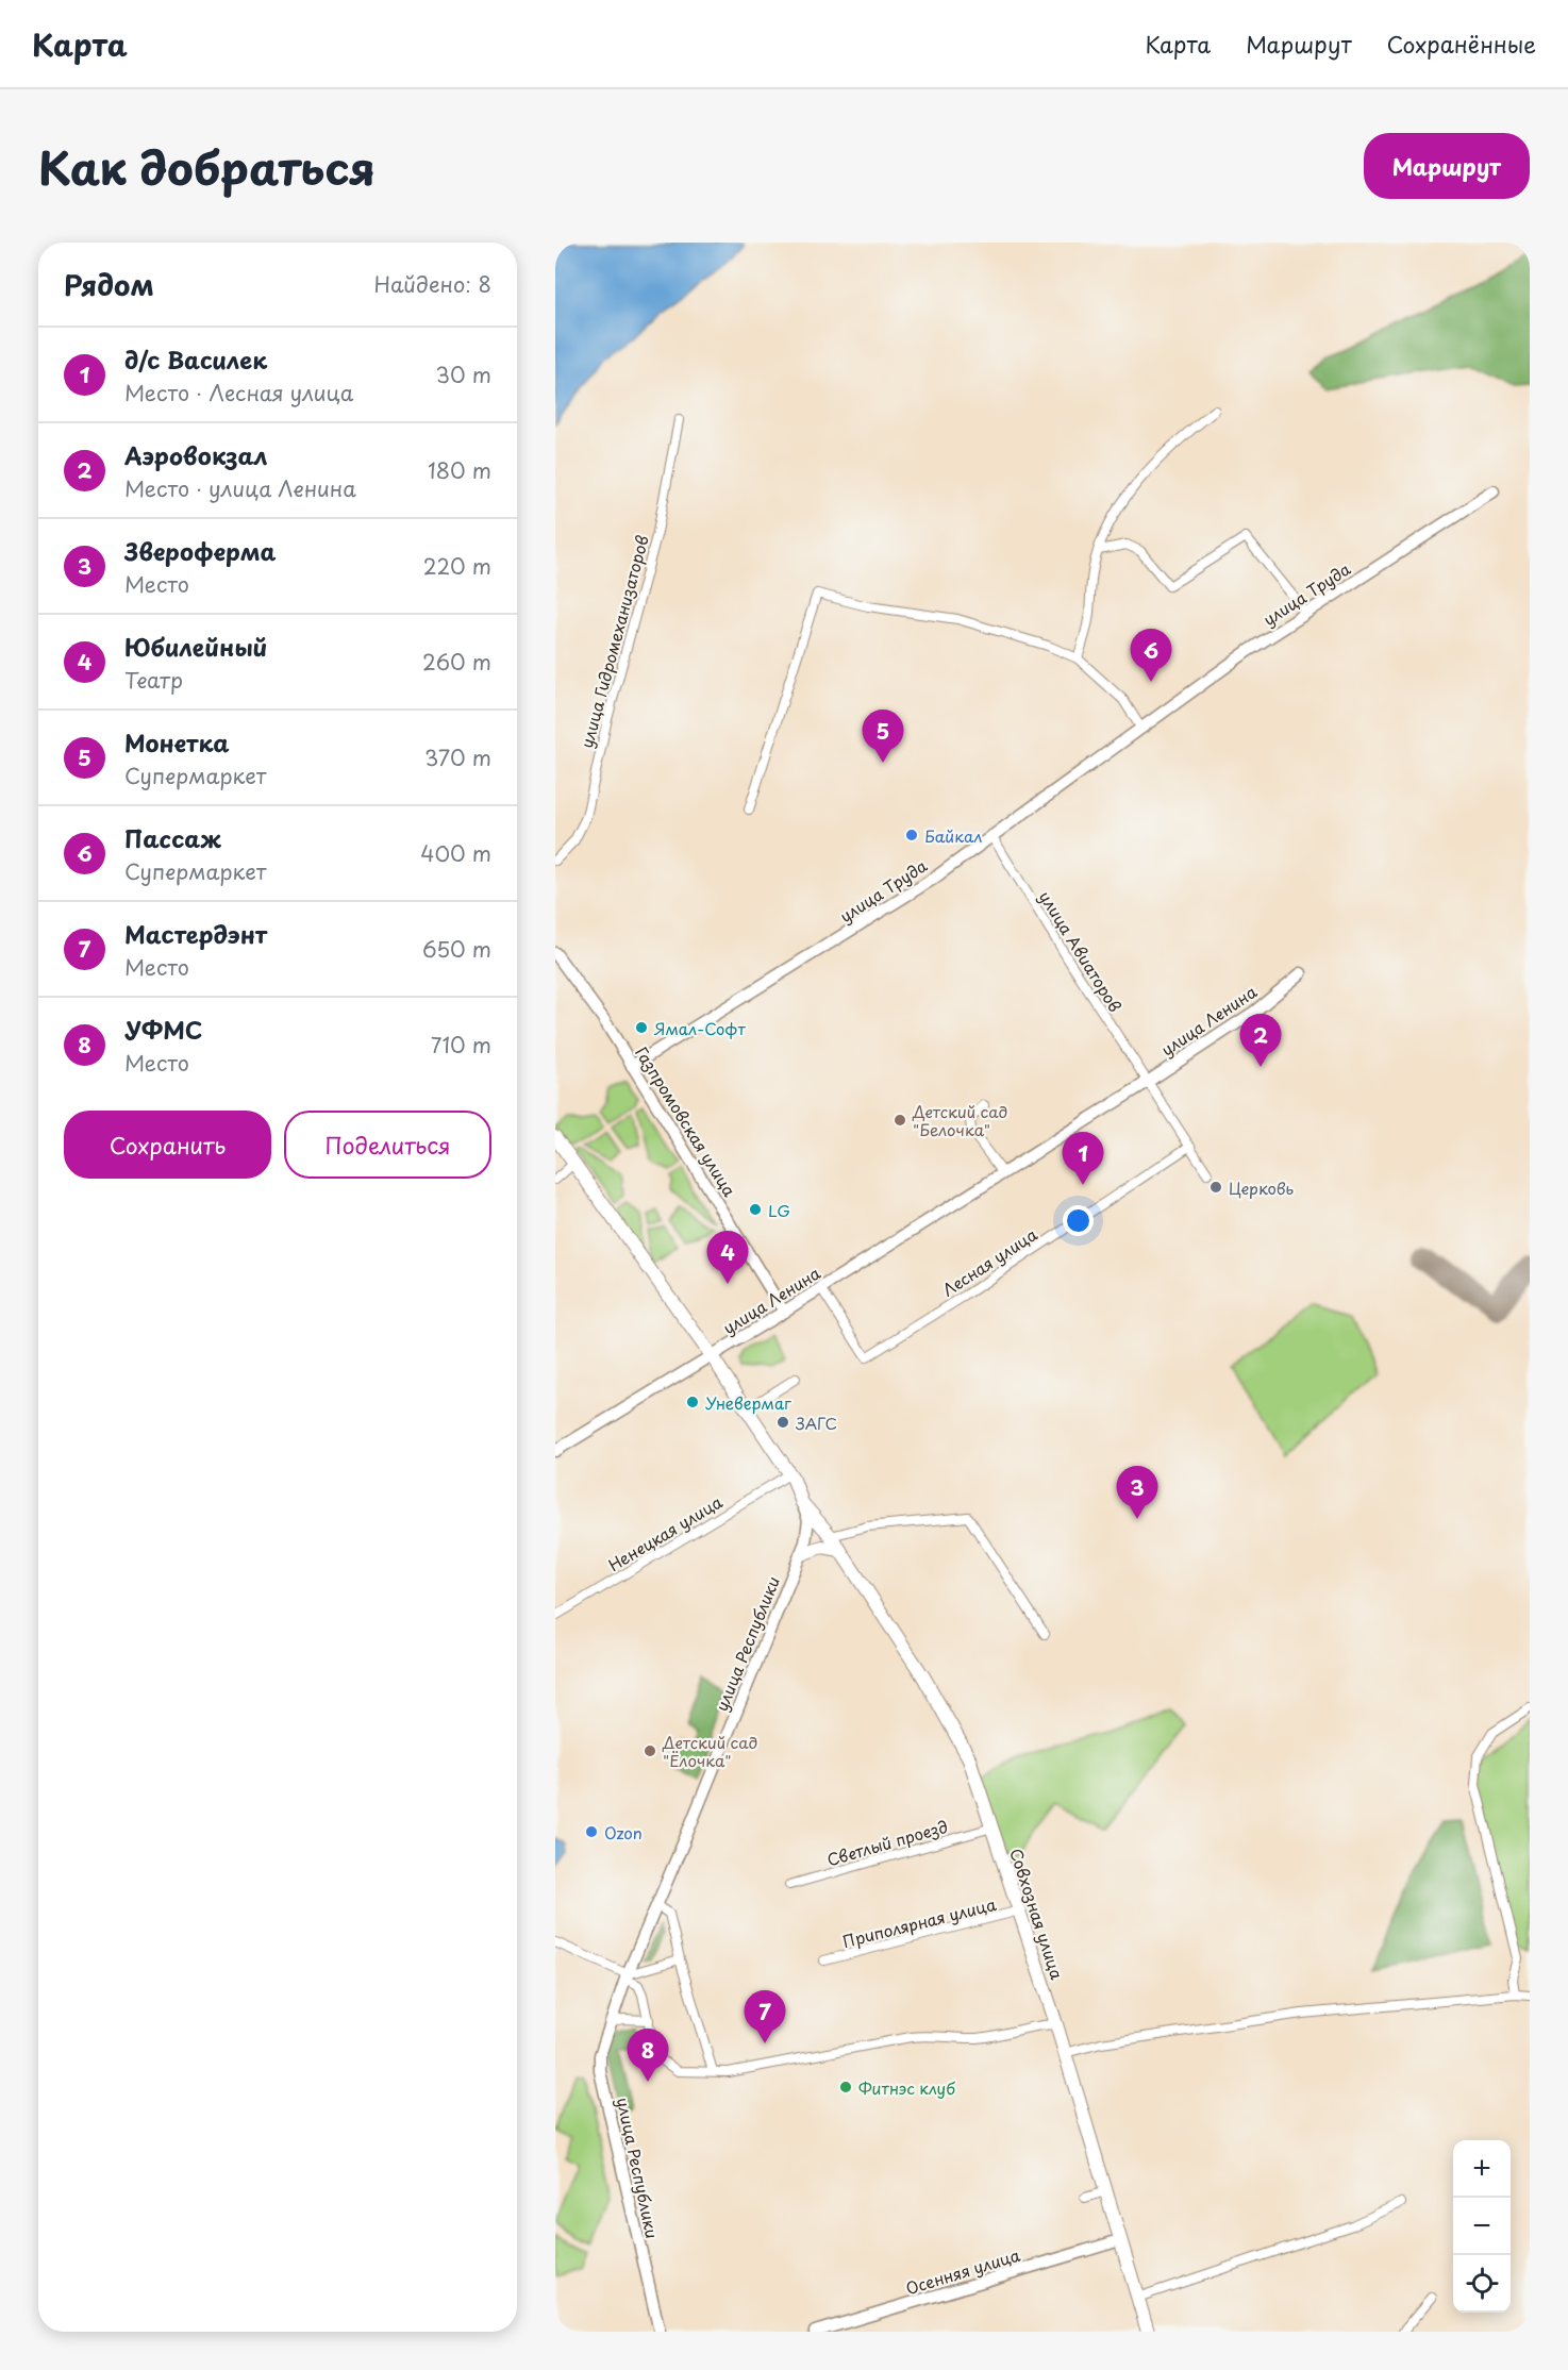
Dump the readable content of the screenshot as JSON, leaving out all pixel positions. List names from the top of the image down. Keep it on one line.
{"streets":{"main road":["улица Республики","Совхозная улица"],"street":["улица Труда","улица Гидромеханизаторов","улица Авиаторов","улица Ленина","Газпромовская улица","Лесная улица","Ненецкая улица","Светлый проезд","Приполярная улица","Осенняя улица"]},"crossings":[["улица Труда","улица Авиаторов"],["улица Труда","Газпромовская улица"],["улица Авиаторов","улица Ленина"],["улица Авиаторов","Лесная улица"],["улица Ленина","Газпромовская улица"],["улица Ленина","Лесная улица"],["улица Ленина","улица Республики"],["Ненецкая улица","улица Республики"],["улица Республики","Совхозная улица"],["Светлый проезд","Совхозная улица"],["Совхозная улица","Приполярная улица"],["Совхозная улица","Осенняя улица"]],"places":["Байкал","Ямал-Софт","Детский сад \"Белочка\"","Церковь","LG","Уневермаг","ЗАГС","Детский сад \"Ёлочка\"","Ozon","Фитнэс клуб"],"page":{"header":"Карта","nav":["Карта","Маршрут","Сохранённые"],"title":"Как добраться","buttons":["Маршрут",["Сохранить","Поделиться"]],"heading":["Рядом","Найдено: 8"],"list":[{"mark":"1","name":"д/с Василек","note":"Место · Лесная улица","value":"30 m"},{"mark":"2","name":"Аэровокзал","note":"Место · улица Ленина","value":"180 m"},{"mark":"3","name":"Звероферма","note":"Место","value":"220 m"},{"mark":"4","name":"Юбилейный","note":"Театр","value":"260 m"},{"mark":"5","name":"Монетка","note":"Супермаркет","value":"370 m"},{"mark":"6","name":"Пассаж","note":"Супермаркет","value":"400 m"},{"mark":"7","name":"Мастердэнт","note":"Место","value":"650 m"},{"mark":"8","name":"УФМС","note":"Место","value":"710 m"}],"pins":["6","5","2","1","4","3","7","8"],"map_buttons":["+","−"]}}
